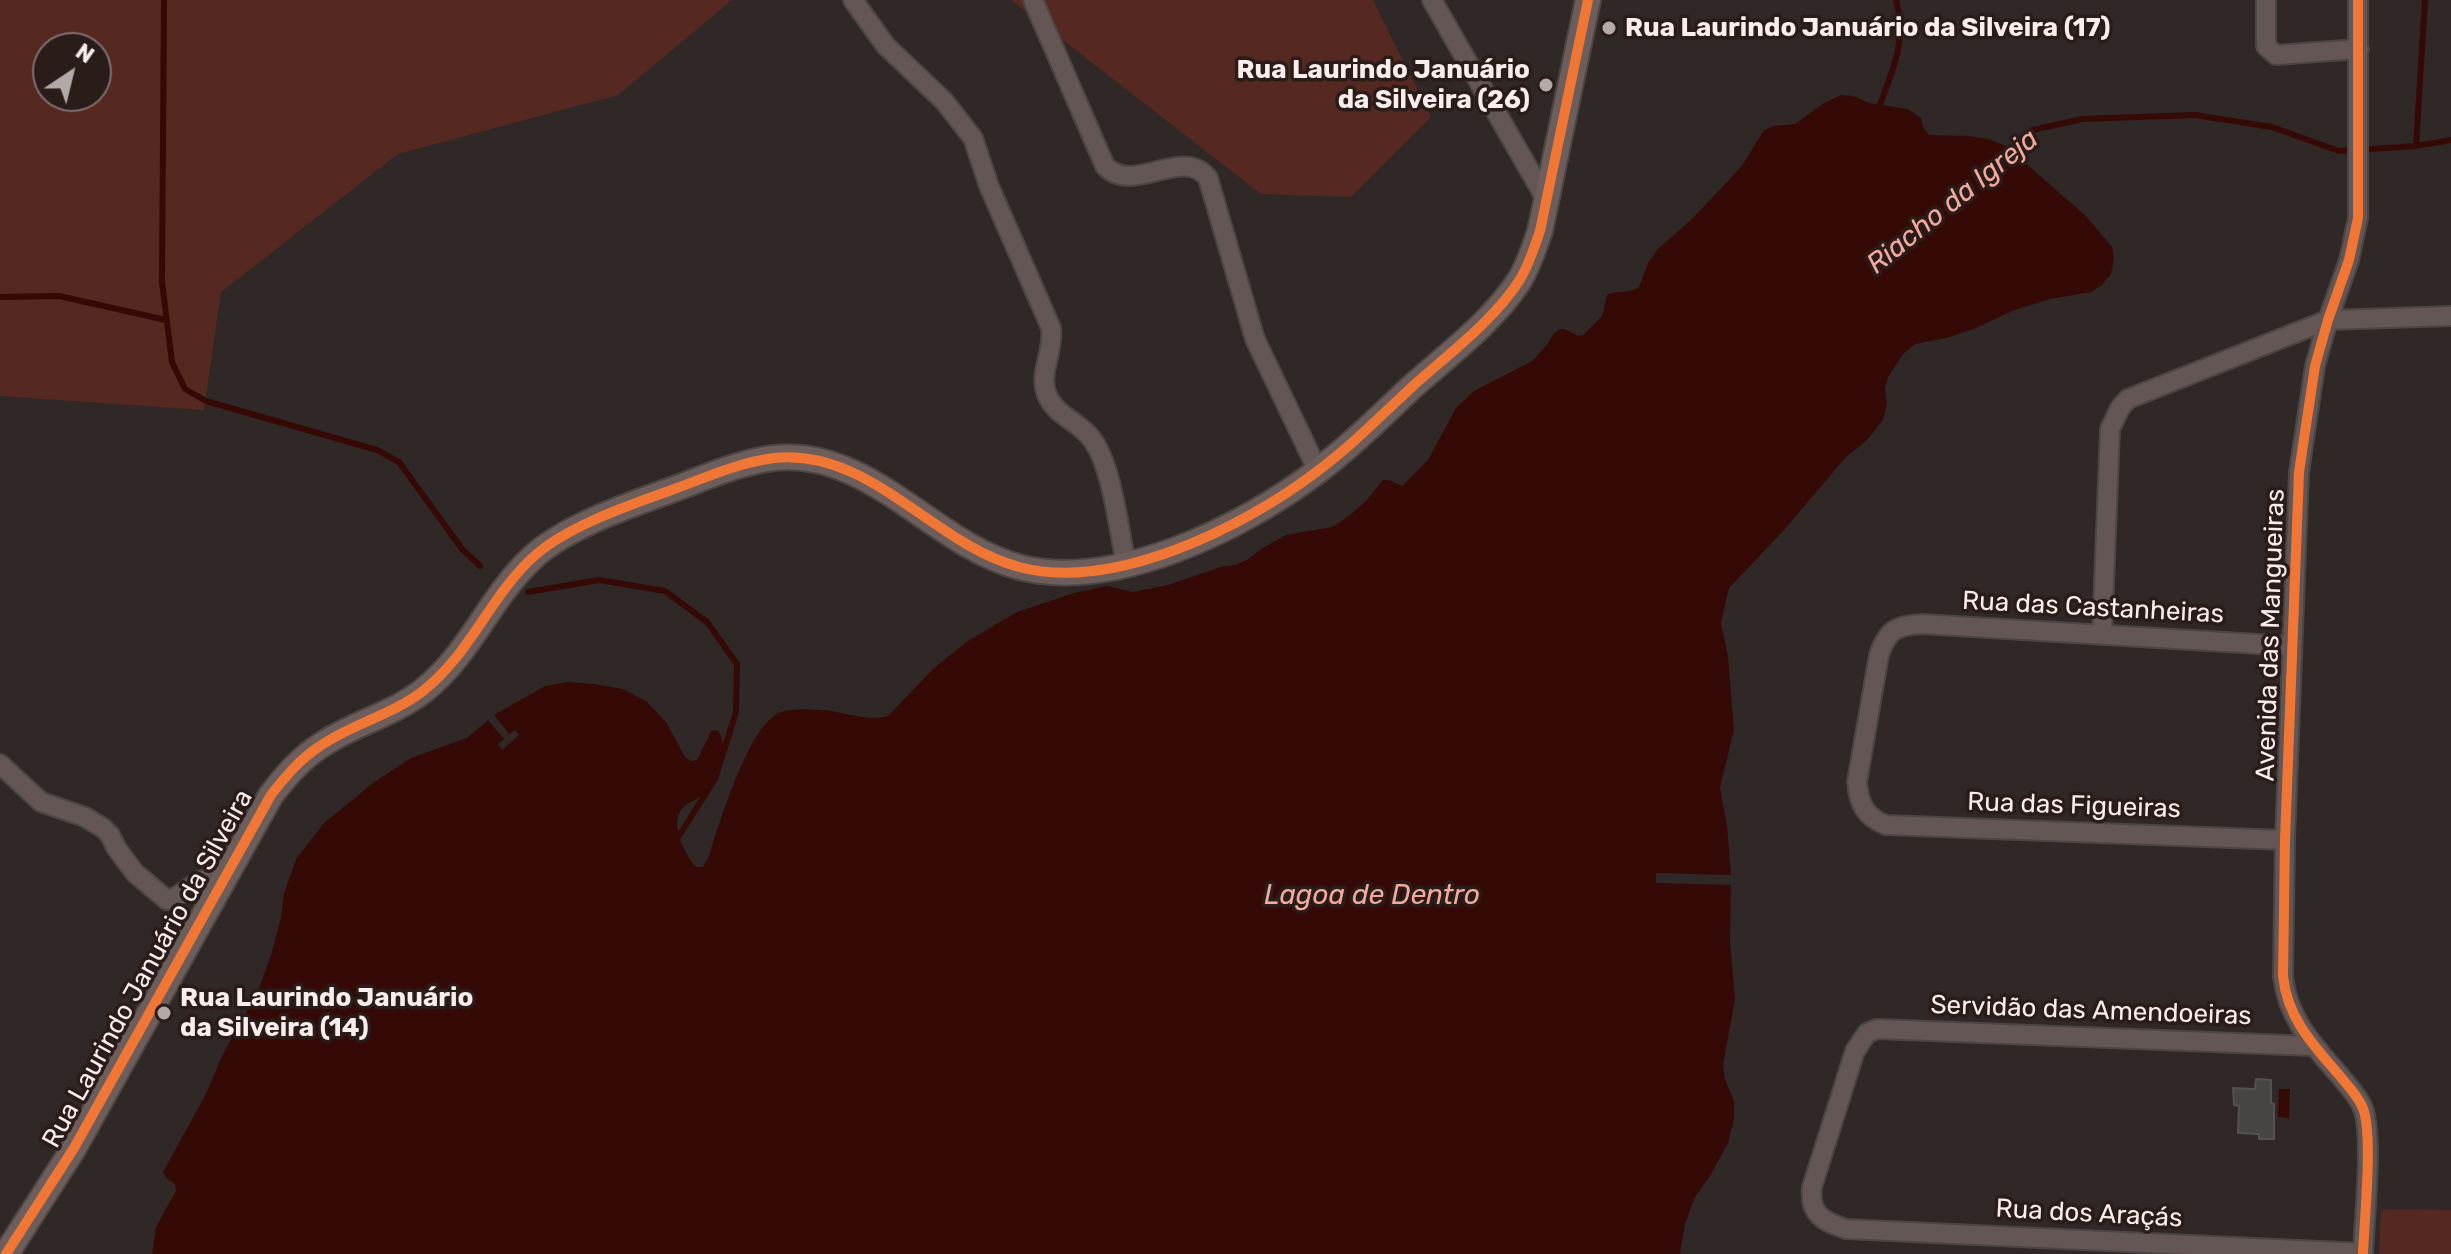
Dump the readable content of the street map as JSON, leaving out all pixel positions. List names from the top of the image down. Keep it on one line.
{"streets":{"main road":["Rua Laurindo Januário da Silveira"],"street":["Rua das Castanheiras","Avenida das Mangueiras","Rua das Figueiras","Servidão das Amendoeiras","Rua dos Araçás"]},"crossings":[["Rua das Castanheiras","Avenida das Mangueiras"],["Rua das Castanheiras","Rua das Figueiras"],["Avenida das Mangueiras","Rua das Figueiras"],["Avenida das Mangueiras","Servidão das Amendoeiras"],["Avenida das Mangueiras","Rua dos Araçás"],["Servidão das Amendoeiras","Rua dos Araçás"]],"water":["Riacho da Igreja","Lagoa de Dentro"],"places":["Rua Laurindo Januário da Silveira (17)","Rua Laurindo Januário da Silveira (26)","Rua Laurindo Januário da Silveira (14)"],"north":"top right"}
